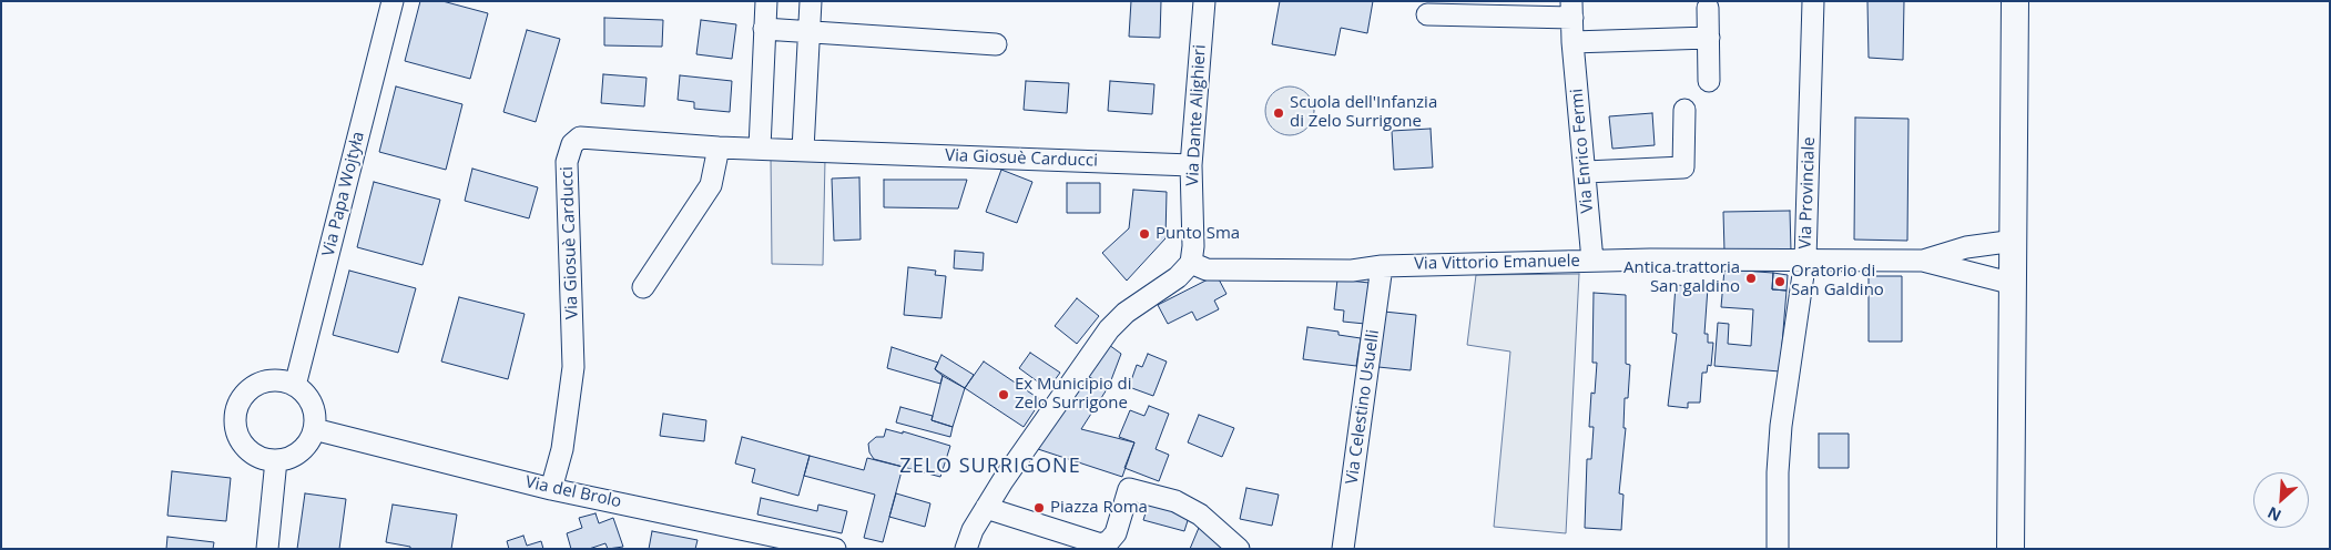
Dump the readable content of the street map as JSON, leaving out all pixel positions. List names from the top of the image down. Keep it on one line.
{"streets":{"street":["Via Dante Alighieri","Via Enrico Fermi","Via Giosuè Carducci","Via Provinciale","Via Papa Wojtyła","Via Vittorio Emanuele","Via Celestino Usuelli","Via del Brolo"]},"crossings":[["Via Dante Alighieri","Via Giosuè Carducci"],["Via Dante Alighieri","Via Vittorio Emanuele"],["Via Enrico Fermi","Via Vittorio Emanuele"],["Via Giosuè Carducci","Via del Brolo"],["Via Provinciale","Via Vittorio Emanuele"],["Via Papa Wojtyła","Via del Brolo"],["Via Vittorio Emanuele","Via Celestino Usuelli"]],"districts":["ZELO SURRIGONE"],"places":["Scuola dell'Infanzia di Zelo Surrigone","Punto Sma","Antica trattoria San galdino","Oratorio di San Galdino","Ex Municipio di Zelo Surrigone","Piazza Roma"],"north":"bottom left"}
